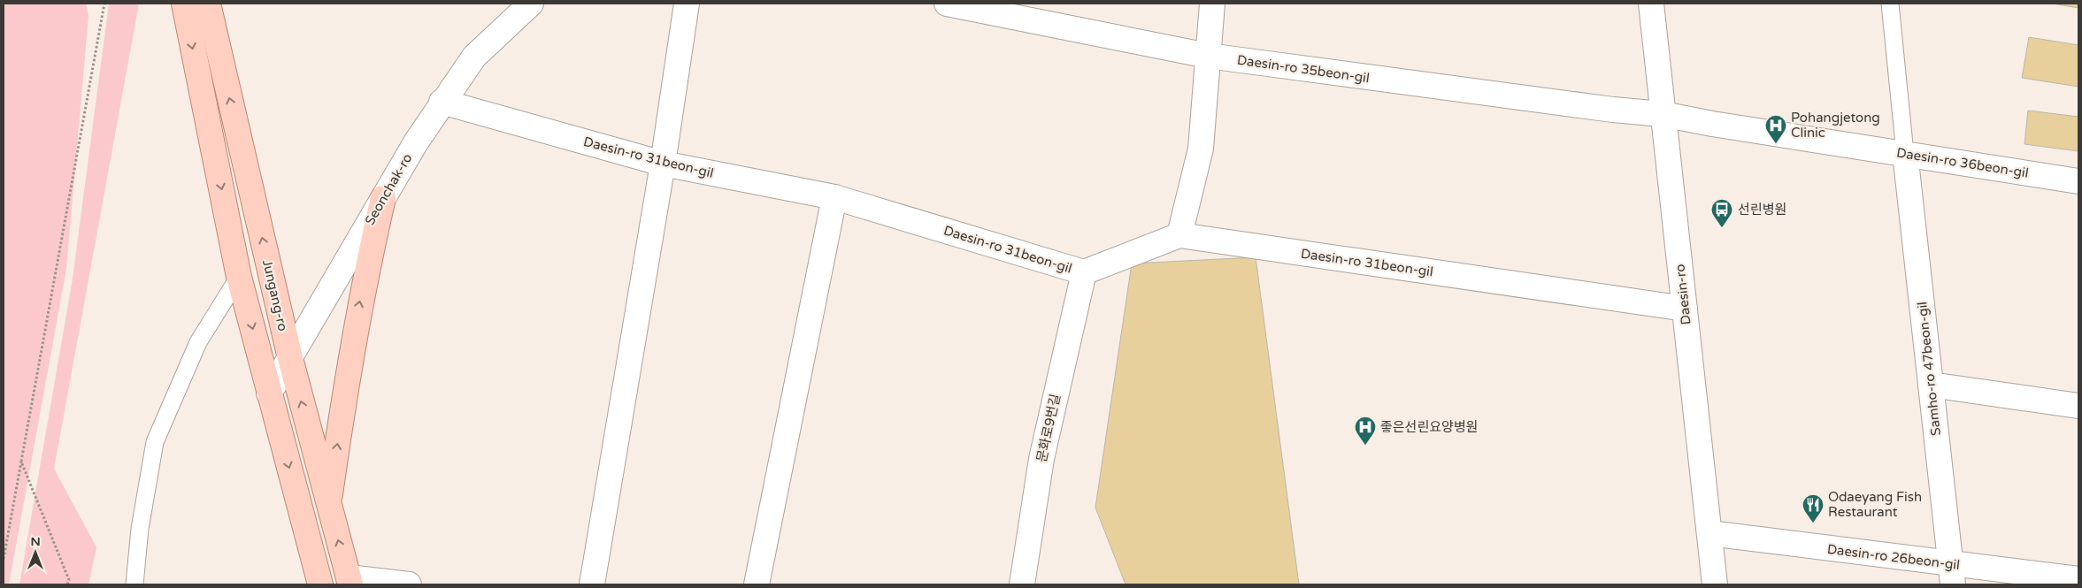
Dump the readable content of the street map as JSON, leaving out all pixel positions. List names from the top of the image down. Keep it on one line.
{"streets":{"main road":["Jungang-ro"],"street":["Daesin-ro 35beon-gil","Daesin-ro 31beon-gil","Daesin-ro 36beon-gil","Seonchak-ro","Daesin-ro","Samho-ro 47beon-gil","문화로9번길","Daesin-ro 26beon-gil"]},"crossings":[["Daesin-ro 35beon-gil","Daesin-ro 36beon-gil"],["Daesin-ro 35beon-gil","Daesin-ro"],["Daesin-ro 31beon-gil","Seonchak-ro"],["Daesin-ro 31beon-gil","Daesin-ro"],["Daesin-ro 31beon-gil","문화로9번길"],["Daesin-ro 36beon-gil","Daesin-ro"],["Daesin-ro 36beon-gil","Samho-ro 47beon-gil"],["Seonchak-ro","Jungang-ro"],["Daesin-ro","Daesin-ro 26beon-gil"],["Samho-ro 47beon-gil","Daesin-ro 26beon-gil"]],"places":{"hospital":["Pohangjetong Clinic","좋은선린요양병원"],"bus stop":["선린병원"],"restaurant":["Odaeyang Fish Restaurant"]},"north":"top"}
